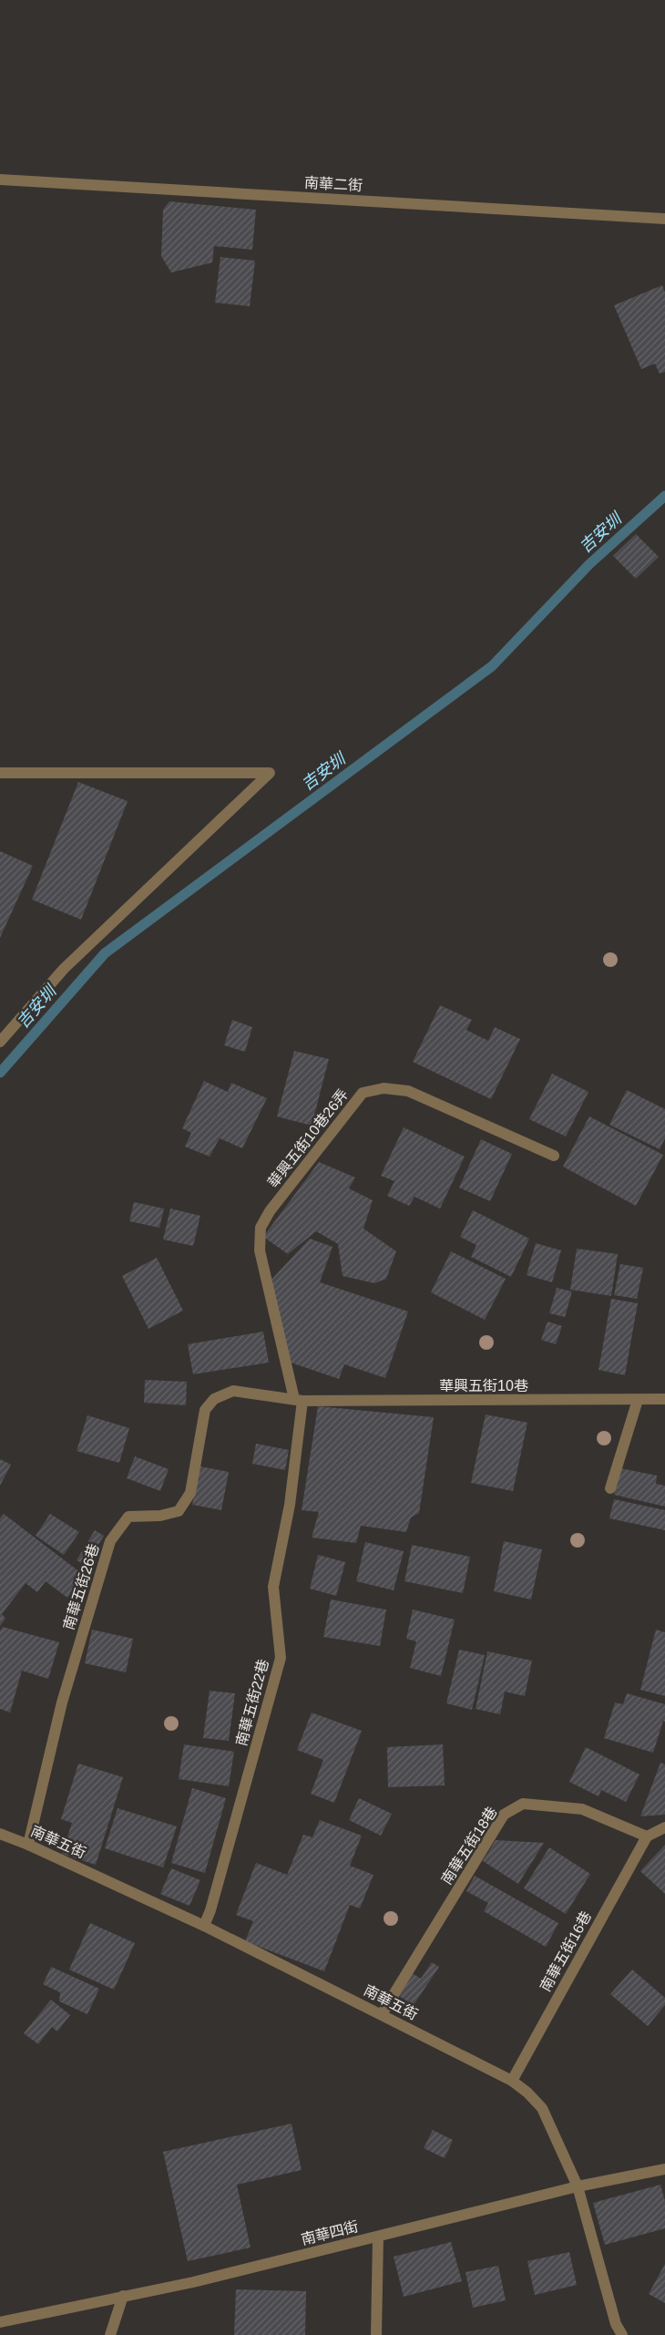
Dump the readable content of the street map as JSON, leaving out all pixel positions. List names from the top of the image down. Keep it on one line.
{"streets":{"street":["南華二街","華興五街10巷26弄","華興五街10巷","南華五街26巷","南華五街22巷","南華五街","南華五街18巷","南華五街16巷","南華四街"]},"crossings":[["華興五街10巷26弄","華興五街10巷"],["華興五街10巷26弄","南華五街26巷"],["華興五街10巷26弄","南華五街22巷"],["華興五街10巷","南華五街26巷"],["華興五街10巷","南華五街22巷"],["南華五街26巷","南華五街22巷"],["南華五街26巷","南華五街"],["南華五街22巷","南華五街"],["南華五街","南華五街18巷"],["南華五街","南華五街16巷"],["南華五街","南華四街"],["南華五街18巷","南華五街16巷"]],"water":["吉安圳"]}
